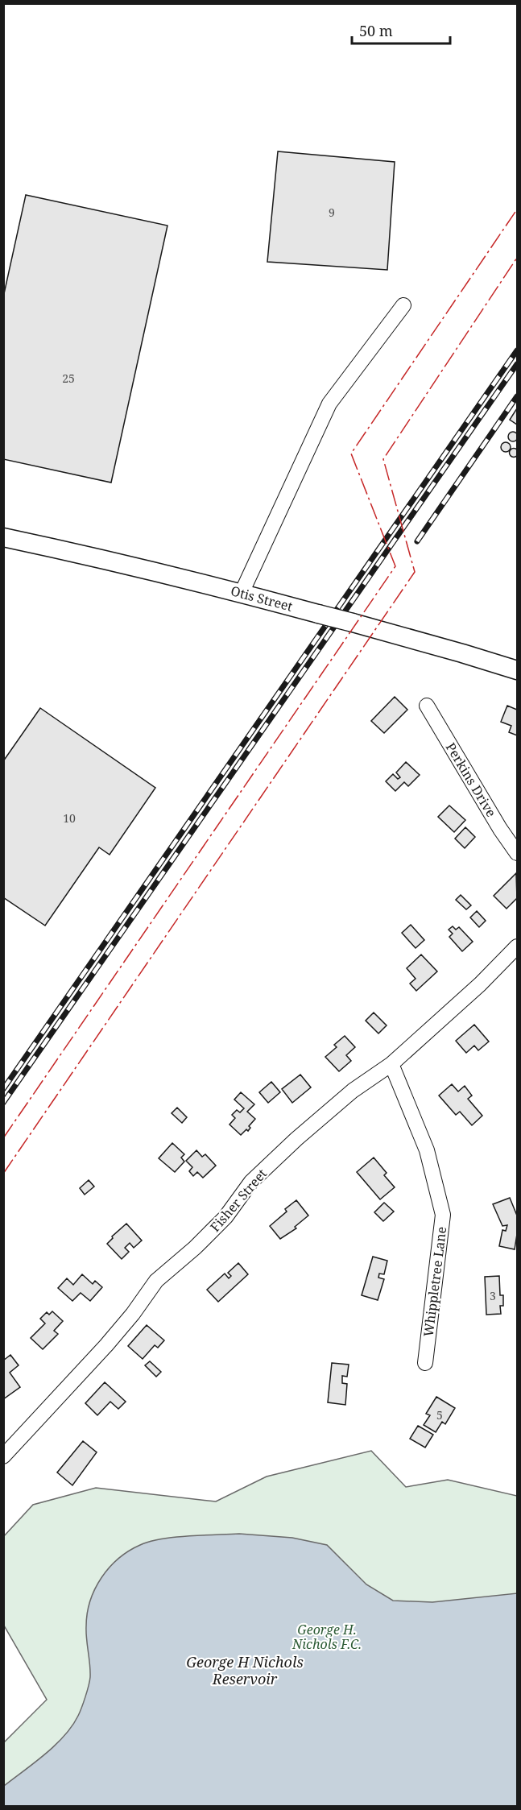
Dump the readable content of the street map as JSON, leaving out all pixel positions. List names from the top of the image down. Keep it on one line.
{"streets":{"main road":["Otis Street"],"street":["Perkins Drive","Fisher Street","Whippletree Lane"]},"crossings":[["Fisher Street","Whippletree Lane"]],"water":["George H Nichols Reservoir"],"parks":["George H. Nichols F.C."],"house_numbers":["9","25","10","3","5"],"scale_bar":"50 m"}
